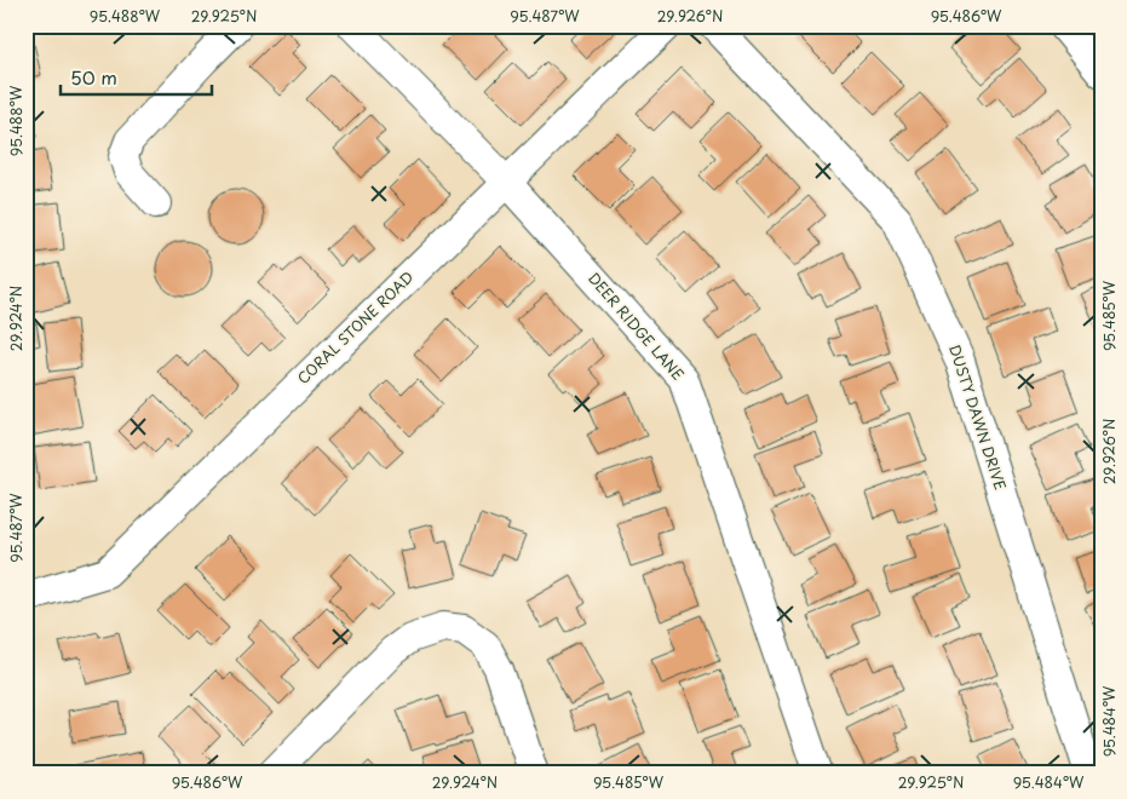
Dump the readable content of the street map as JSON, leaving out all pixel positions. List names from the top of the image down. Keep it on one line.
{"streets":{"street":["DEER RIDGE LANE","CORAL STONE ROAD","DUSTY DAWN DRIVE"]},"crossings":[["DEER RIDGE LANE","CORAL STONE ROAD"]],"scale_bar":"50 m","coordinates":["95.488°W","29.925°N","95.487°W","29.926°N","95.486°W","95.485°W","29.924°N","95.484°W"]}
